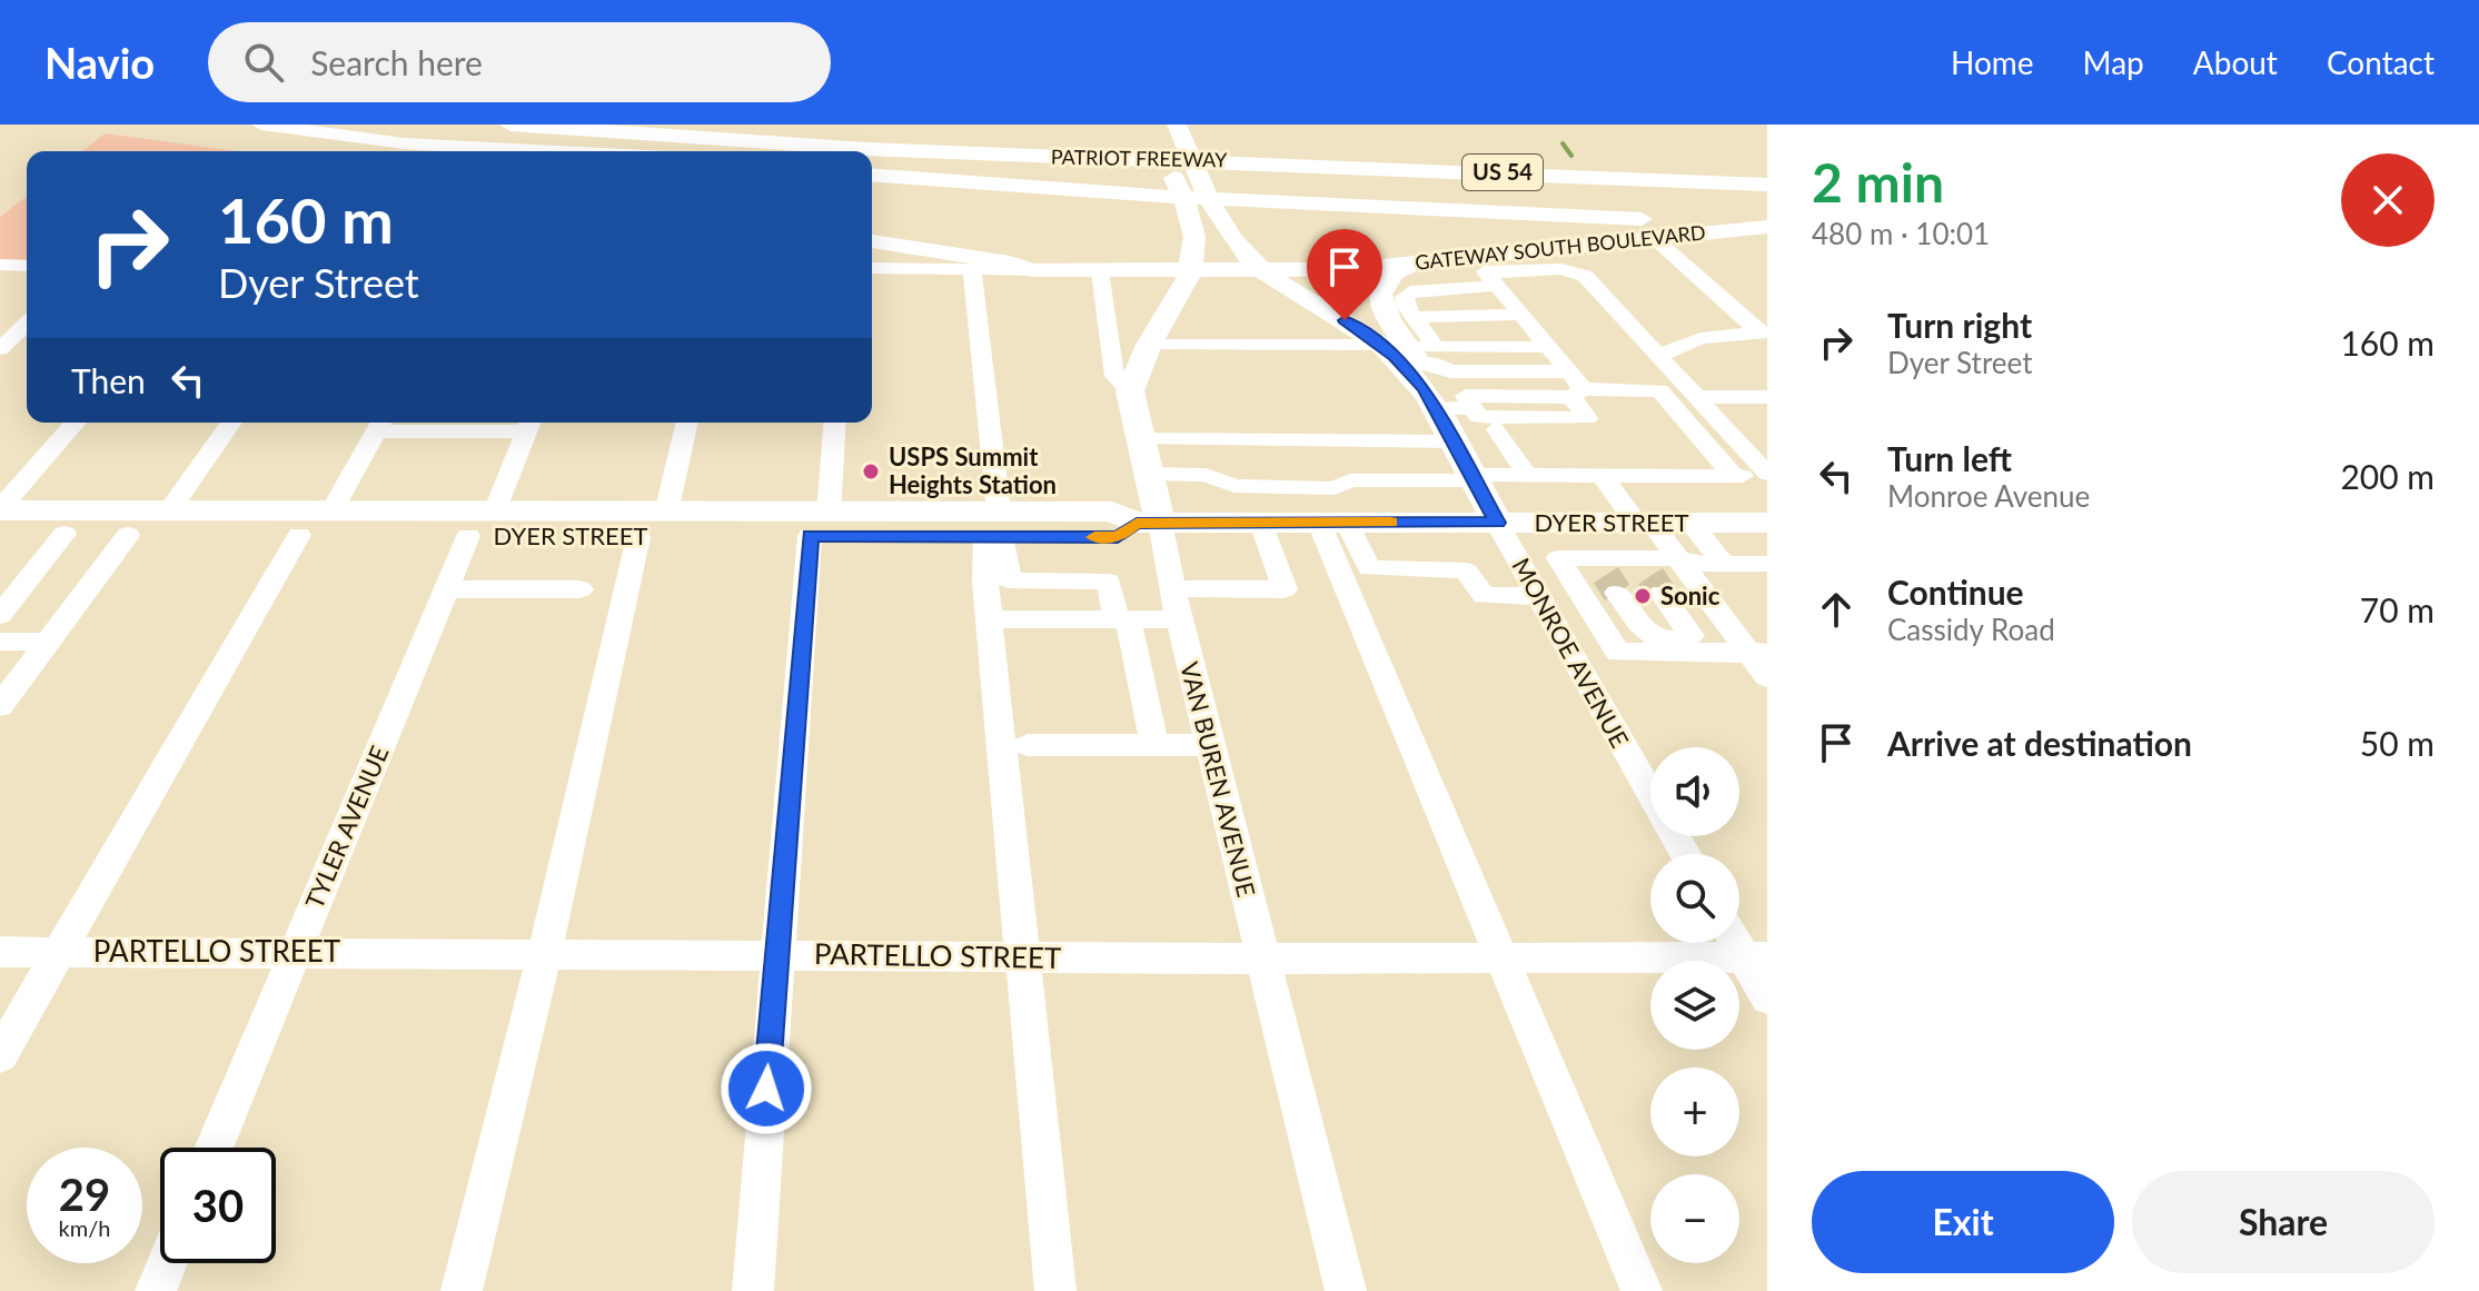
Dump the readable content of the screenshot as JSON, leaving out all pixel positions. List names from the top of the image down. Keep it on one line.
{"streets":{"highway":["PATRIOT FREEWAY","US 54"],"main road":["GATEWAY SOUTH BOULEVARD","DYER STREET","MONROE AVENUE","VAN BUREN AVENUE"],"street":["TYLER AVENUE","PARTELLO STREET"]},"crossings":[["GATEWAY SOUTH BOULEVARD","VAN BUREN AVENUE"],["DYER STREET","MONROE AVENUE"],["DYER STREET","VAN BUREN AVENUE"],["DYER STREET","TYLER AVENUE"],["VAN BUREN AVENUE","PARTELLO STREET"],["TYLER AVENUE","PARTELLO STREET"]],"places":["USPS Summit Heights Station","Sonic"],"page":{"header":"Navio","search":"Search here","nav":["Home","Map","About","Contact"],"heading":["2 min","480 m · 10:01"],"turn":["160 m","Dyer Street"],"list":[{"name":"Turn right","note":"Dyer Street","value":"160 m"},{"name":"Turn left","note":"Monroe Avenue","value":"200 m"},{"name":"Continue","note":"Cassidy Road","value":"70 m"},{"name":"Arrive at destination","value":"50 m"}],"then":"Then","map_buttons":["+","−"],"speed":"29 km/h","limit":"30","buttons":["Exit","Share"]}}
